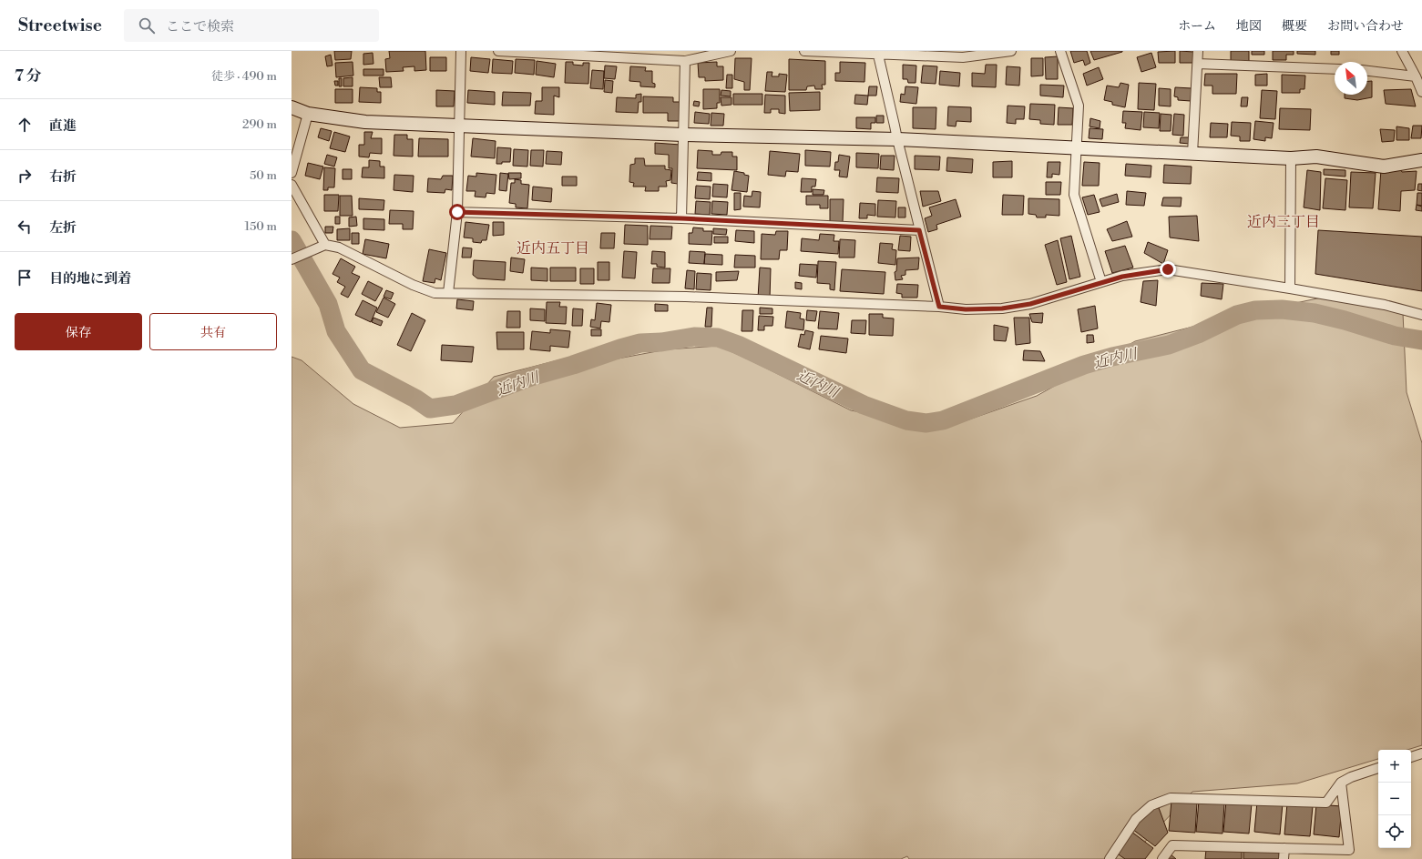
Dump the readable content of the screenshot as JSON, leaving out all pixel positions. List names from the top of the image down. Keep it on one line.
{"districts":["近内三丁目","近内五丁目"],"water":["近内川"],"north":"top left","page":{"header":"Streetwise","search":"ここで検索","nav":["ホーム","地図","概要","お問い合わせ"],"heading":["7 分","徒歩 · 490 m"],"list":[["直進","290 m"],["右折","50 m"],["左折","150 m"],"目的地に到着"],"buttons":["保存","共有"],"map_buttons":["+","−"]}}
